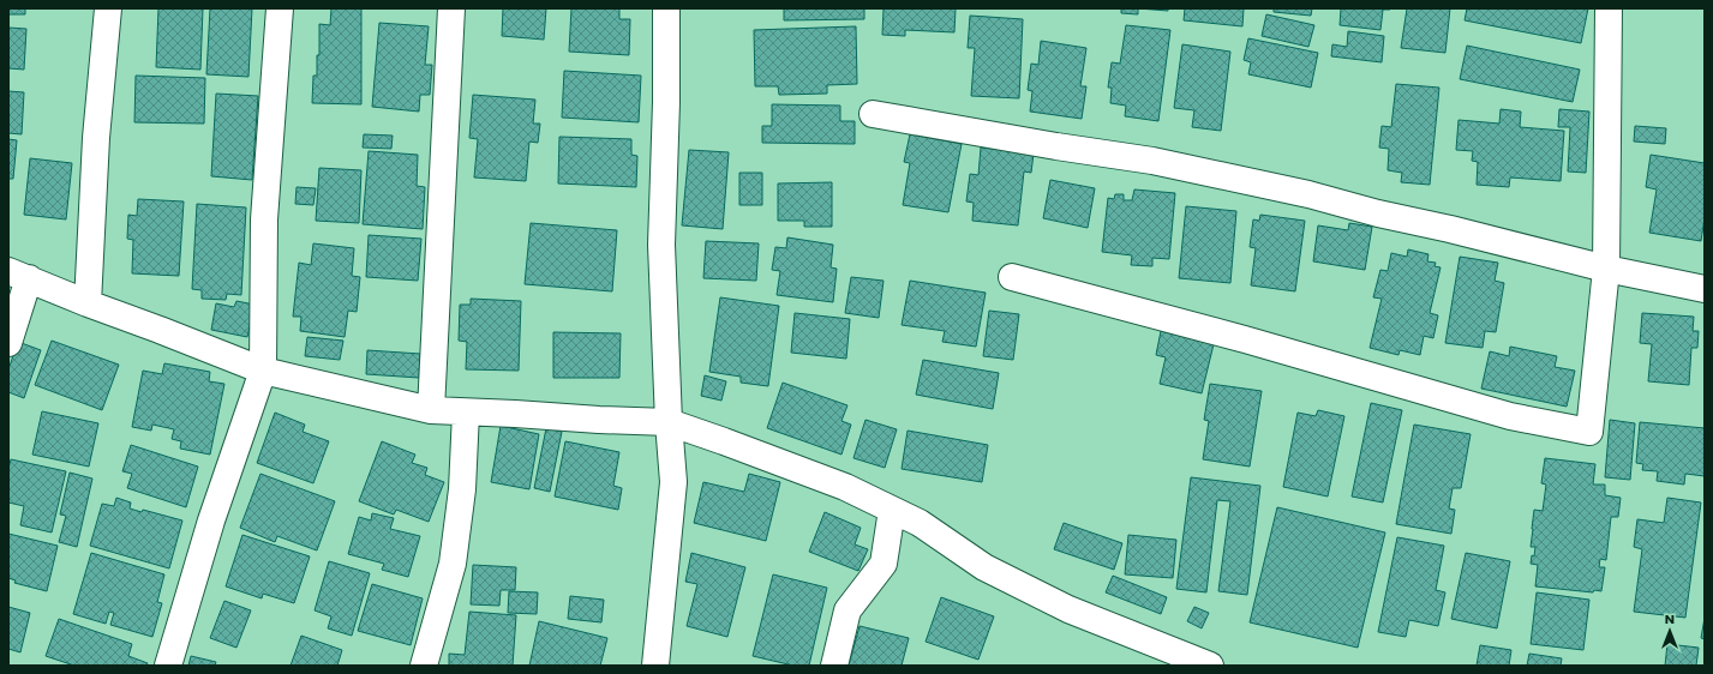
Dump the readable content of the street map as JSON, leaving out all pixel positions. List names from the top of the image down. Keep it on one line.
{"north":"top"}
